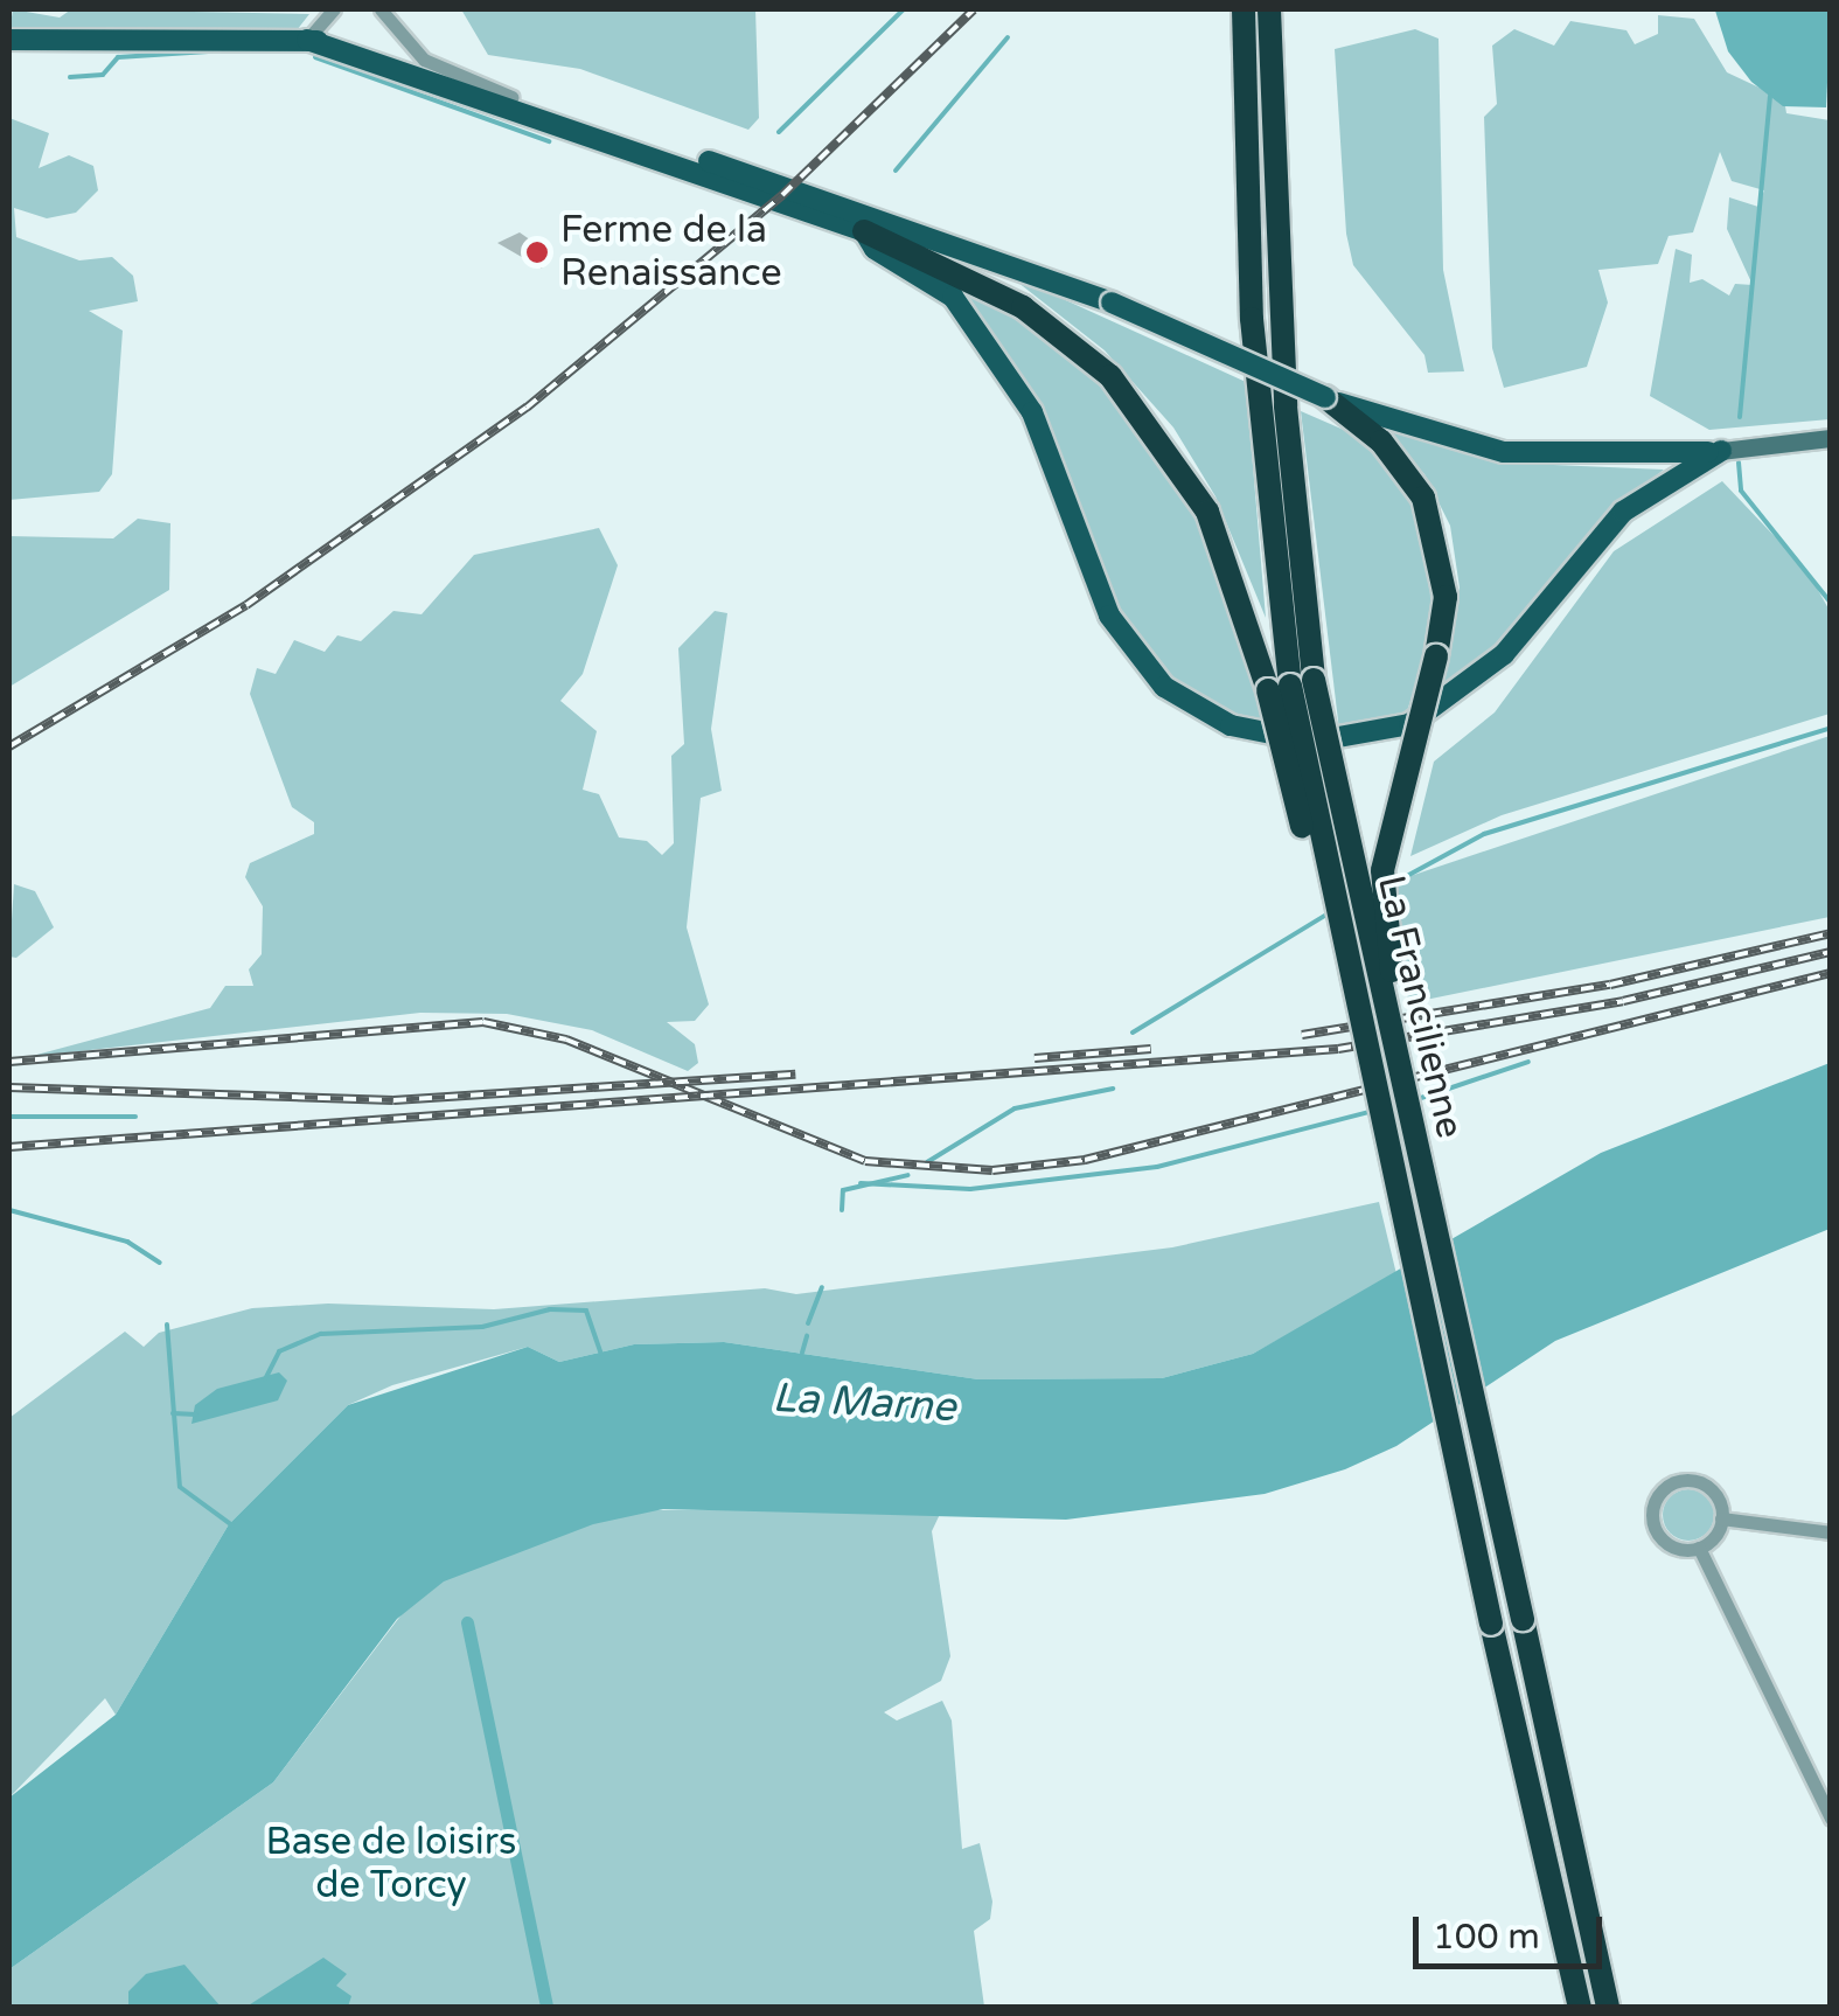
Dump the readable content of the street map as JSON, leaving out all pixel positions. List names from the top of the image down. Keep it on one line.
{"streets":{"highway":["La Francilienne"]},"water":["La Marne"],"parks":["Base de loisirs de Torcy"],"places":["Ferme de la Renaissance"],"scale_bar":"100 m"}
